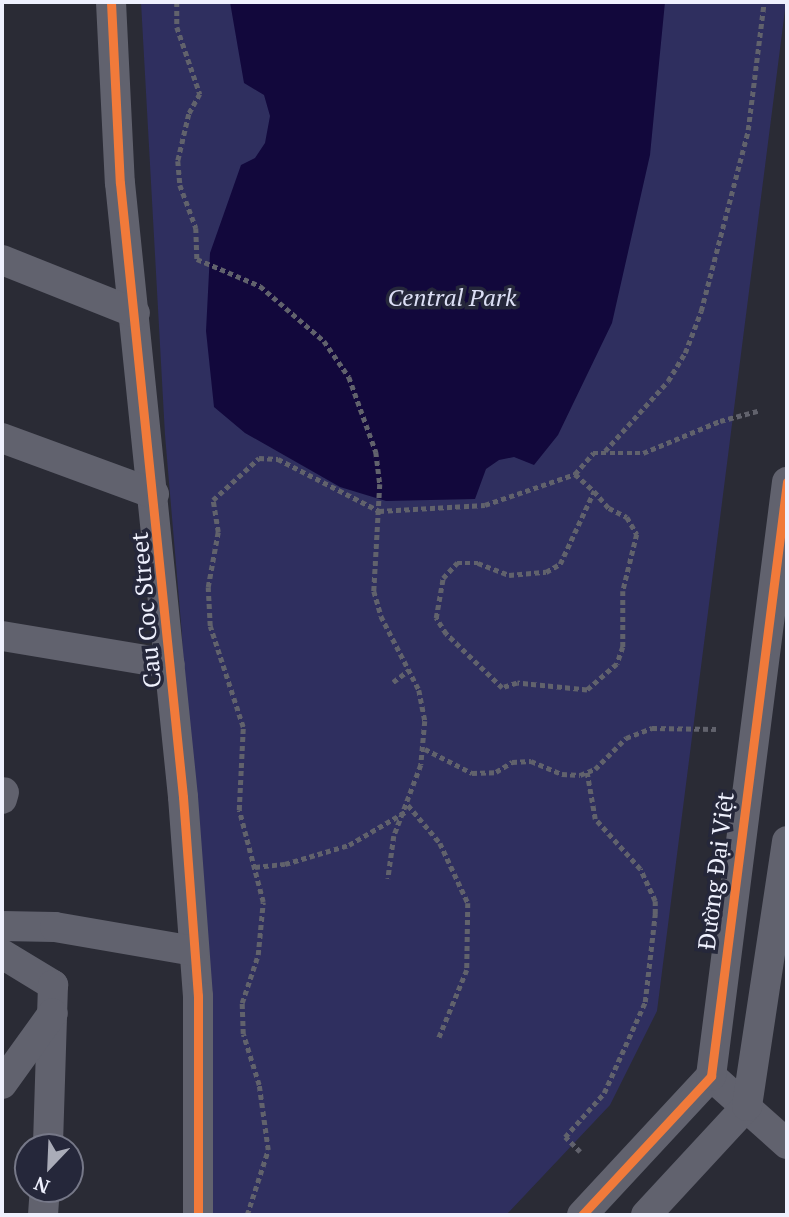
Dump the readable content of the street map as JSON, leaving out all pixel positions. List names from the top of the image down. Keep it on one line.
{"streets":{"street":["Cau Coc Street","Đường Đại Việt"]},"parks":["Central Park"],"north":"bottom left"}
